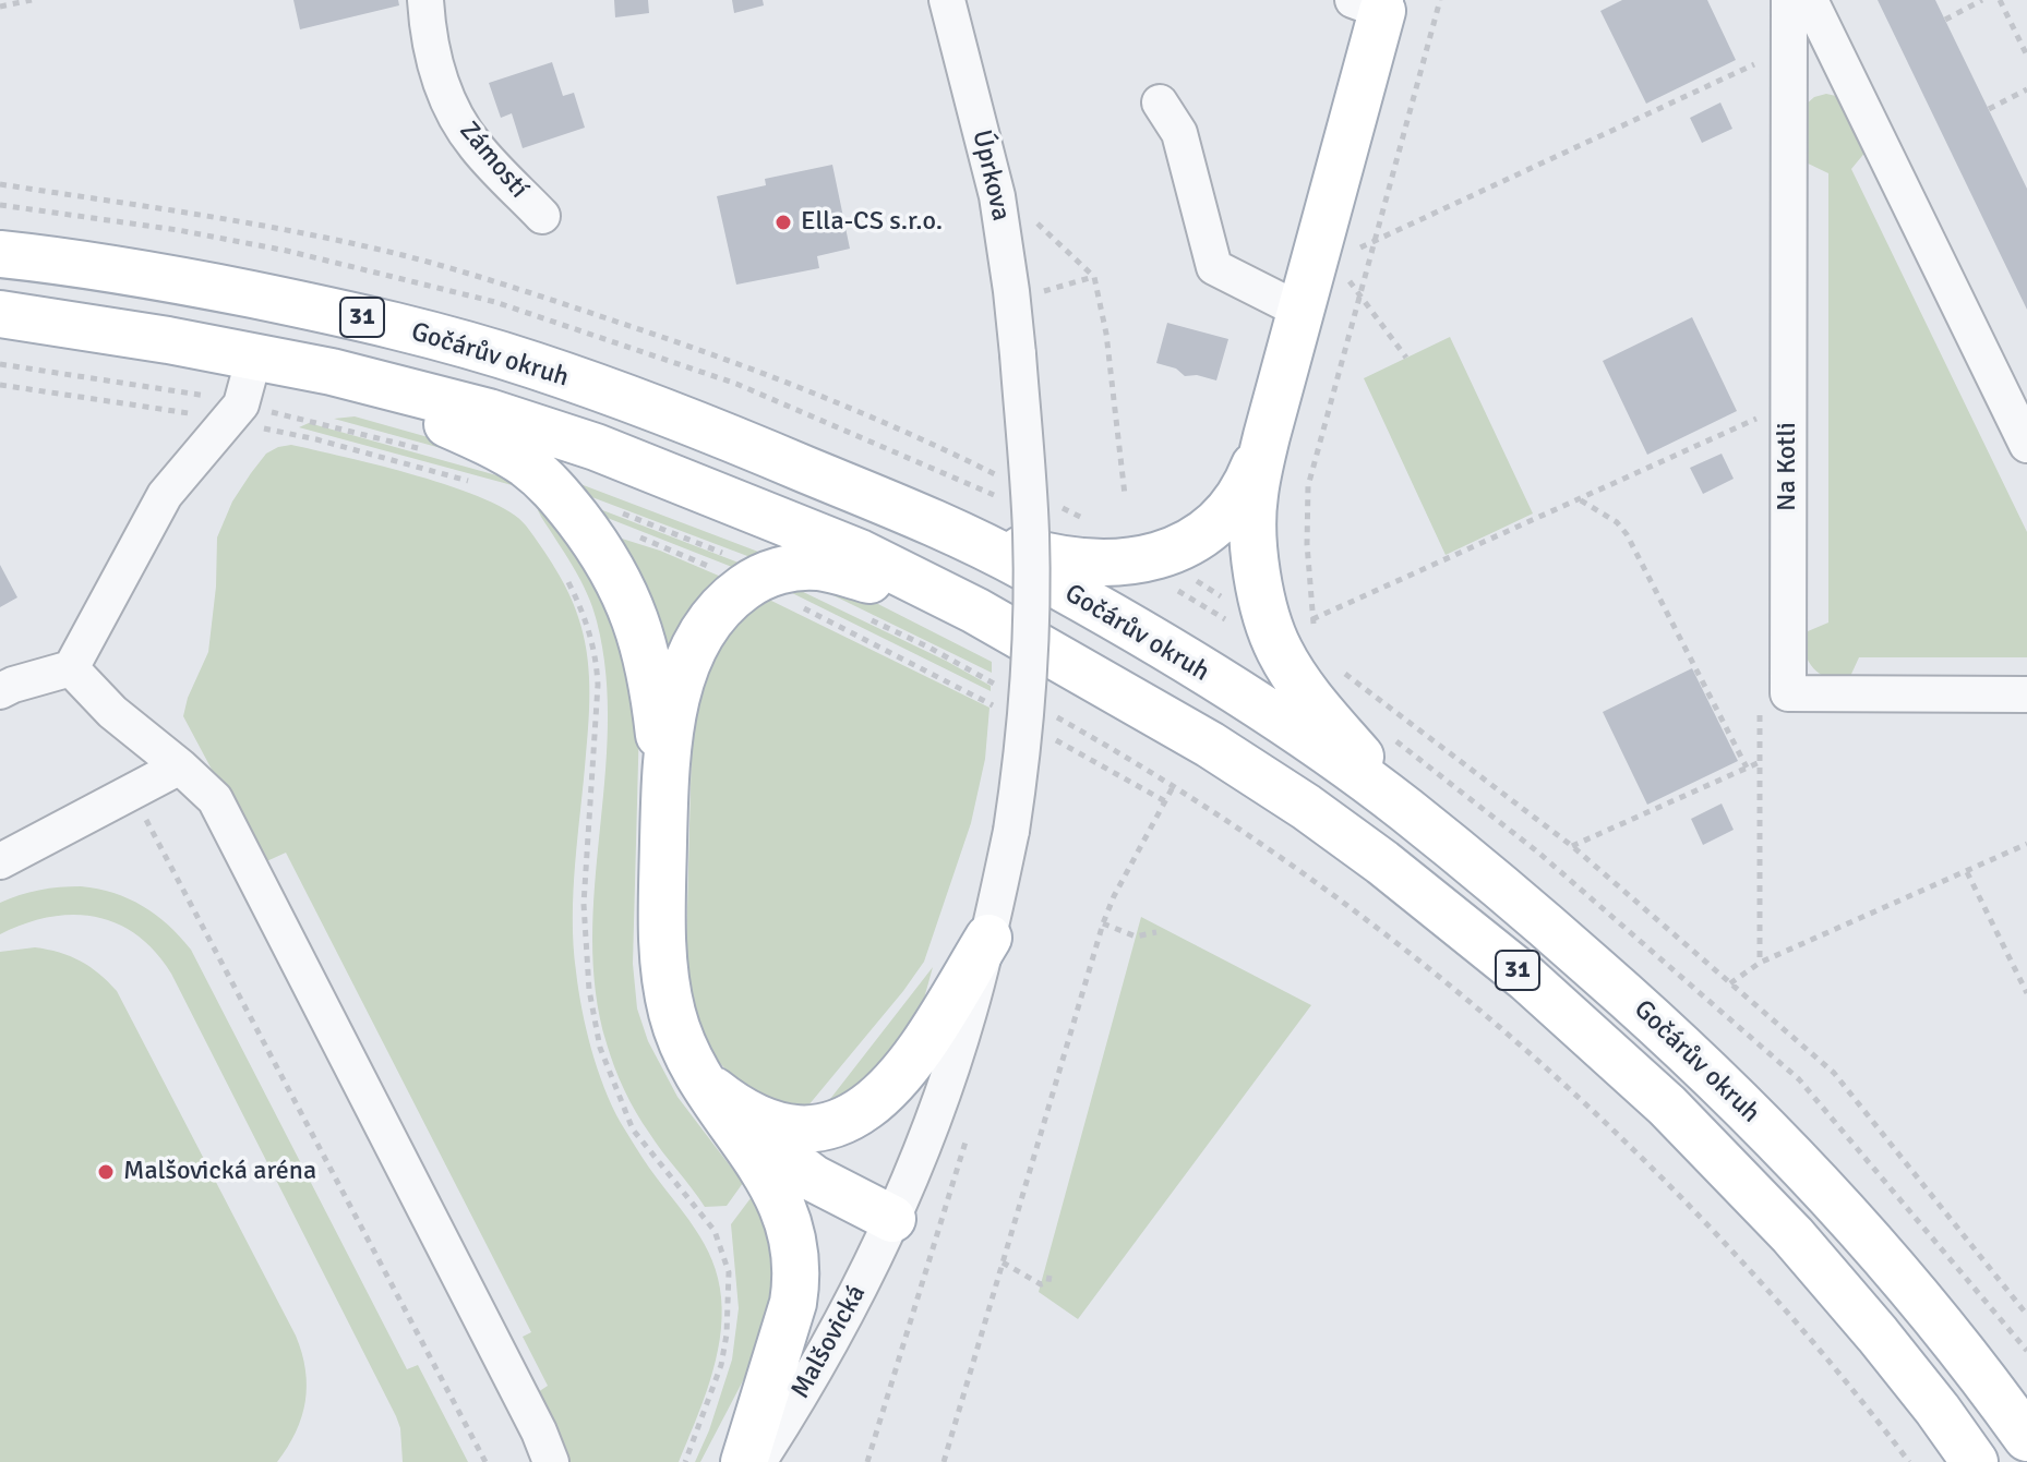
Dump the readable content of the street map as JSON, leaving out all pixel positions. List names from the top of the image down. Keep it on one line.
{"streets":{"main road":["31","Gočárův okruh"],"street":["Zámostí","Úprkova","Na Kotli","Malšovická"]},"crossings":[["Úprkova","Malšovická"]],"places":["Ella-CS s.r.o.","Malšovická aréna"]}
